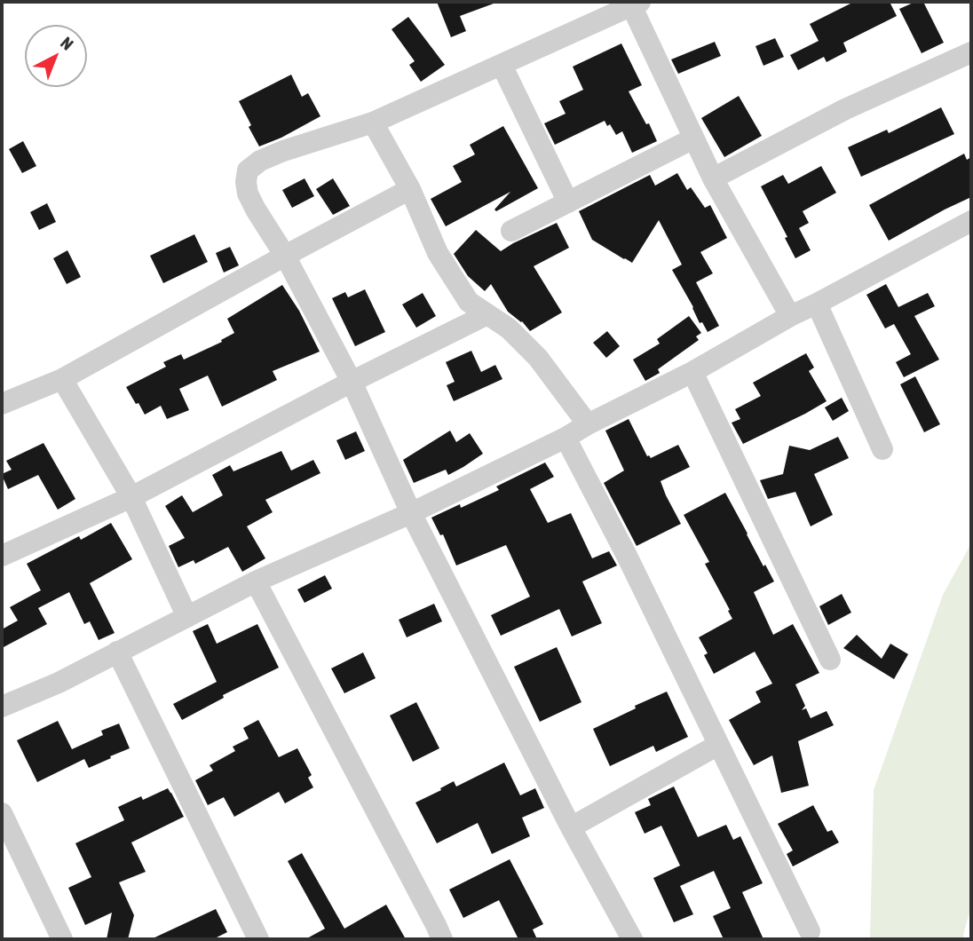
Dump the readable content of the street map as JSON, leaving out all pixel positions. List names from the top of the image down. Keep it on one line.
{"north":"top right"}
